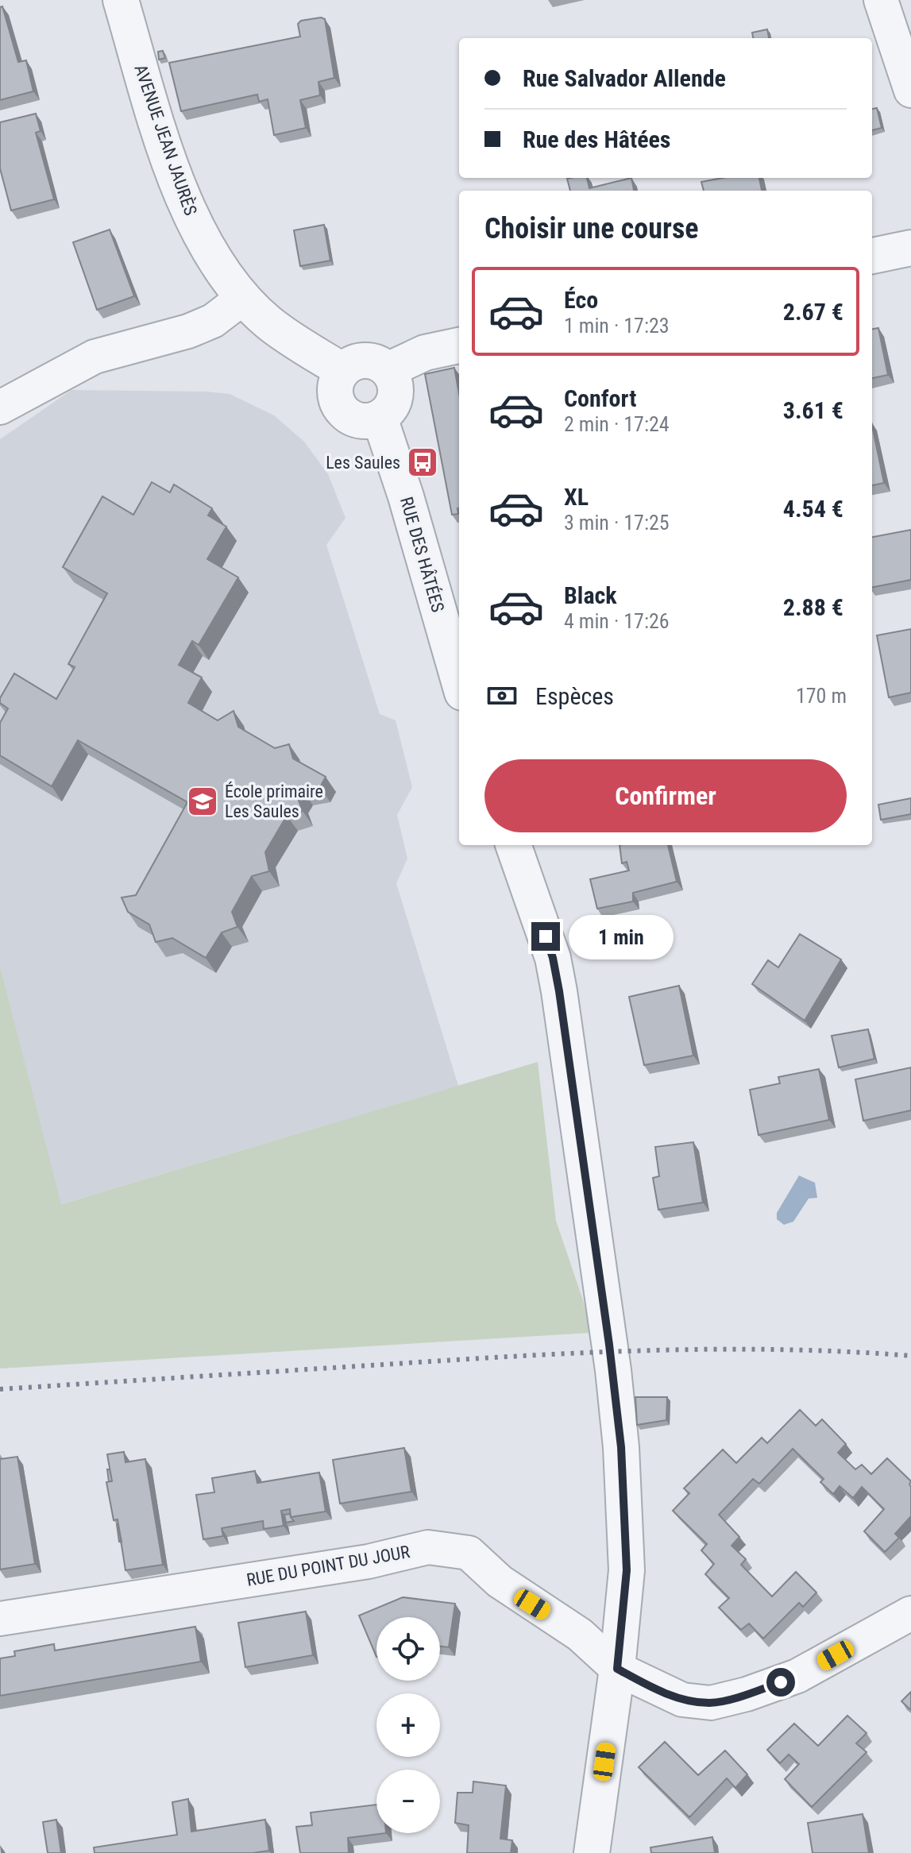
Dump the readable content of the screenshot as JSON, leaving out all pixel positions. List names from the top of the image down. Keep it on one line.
{"streets":{"street":["AVENUE JEAN JAURÈS","RUE DES HÂTÉES","RUE DU POINT DU JOUR"]},"crossings":[["AVENUE JEAN JAURÈS","RUE DES HÂTÉES"]],"places":{"bus stop":["Les Saules"],"school or university":["École primaire Les Saules"]},"page":{"banner":["Rue Salvador Allende","Rue des Hâtées"],"heading":"Choisir une course","list":[{"name":"Éco","note":"1 min · 17:23","value":"2.67 €"},{"name":"Confort","note":"2 min · 17:24","value":"3.61 €"},{"name":"XL","note":"3 min · 17:25","value":"4.54 €"},{"name":"Black","note":"4 min · 17:26","value":"2.88 €"}],"pay":["Espèces","170 m"],"buttons":"Confirmer","bubble":"1 min","map_buttons":["+","−"]}}
